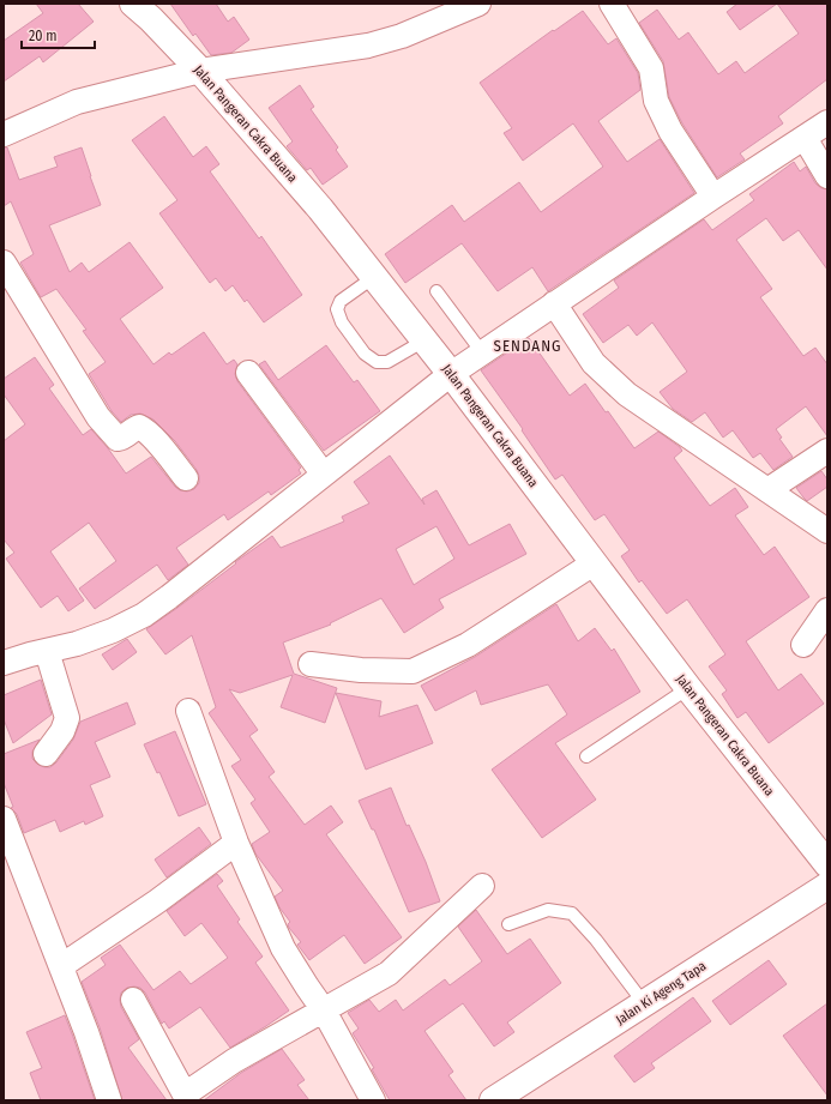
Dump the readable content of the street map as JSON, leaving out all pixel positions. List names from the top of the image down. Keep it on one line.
{"streets":{"main road":["Jalan Pangeran Cakra Buana","Jalan Ki Ageng Tapa"]},"districts":["SENDANG"],"scale_bar":"20 m"}
